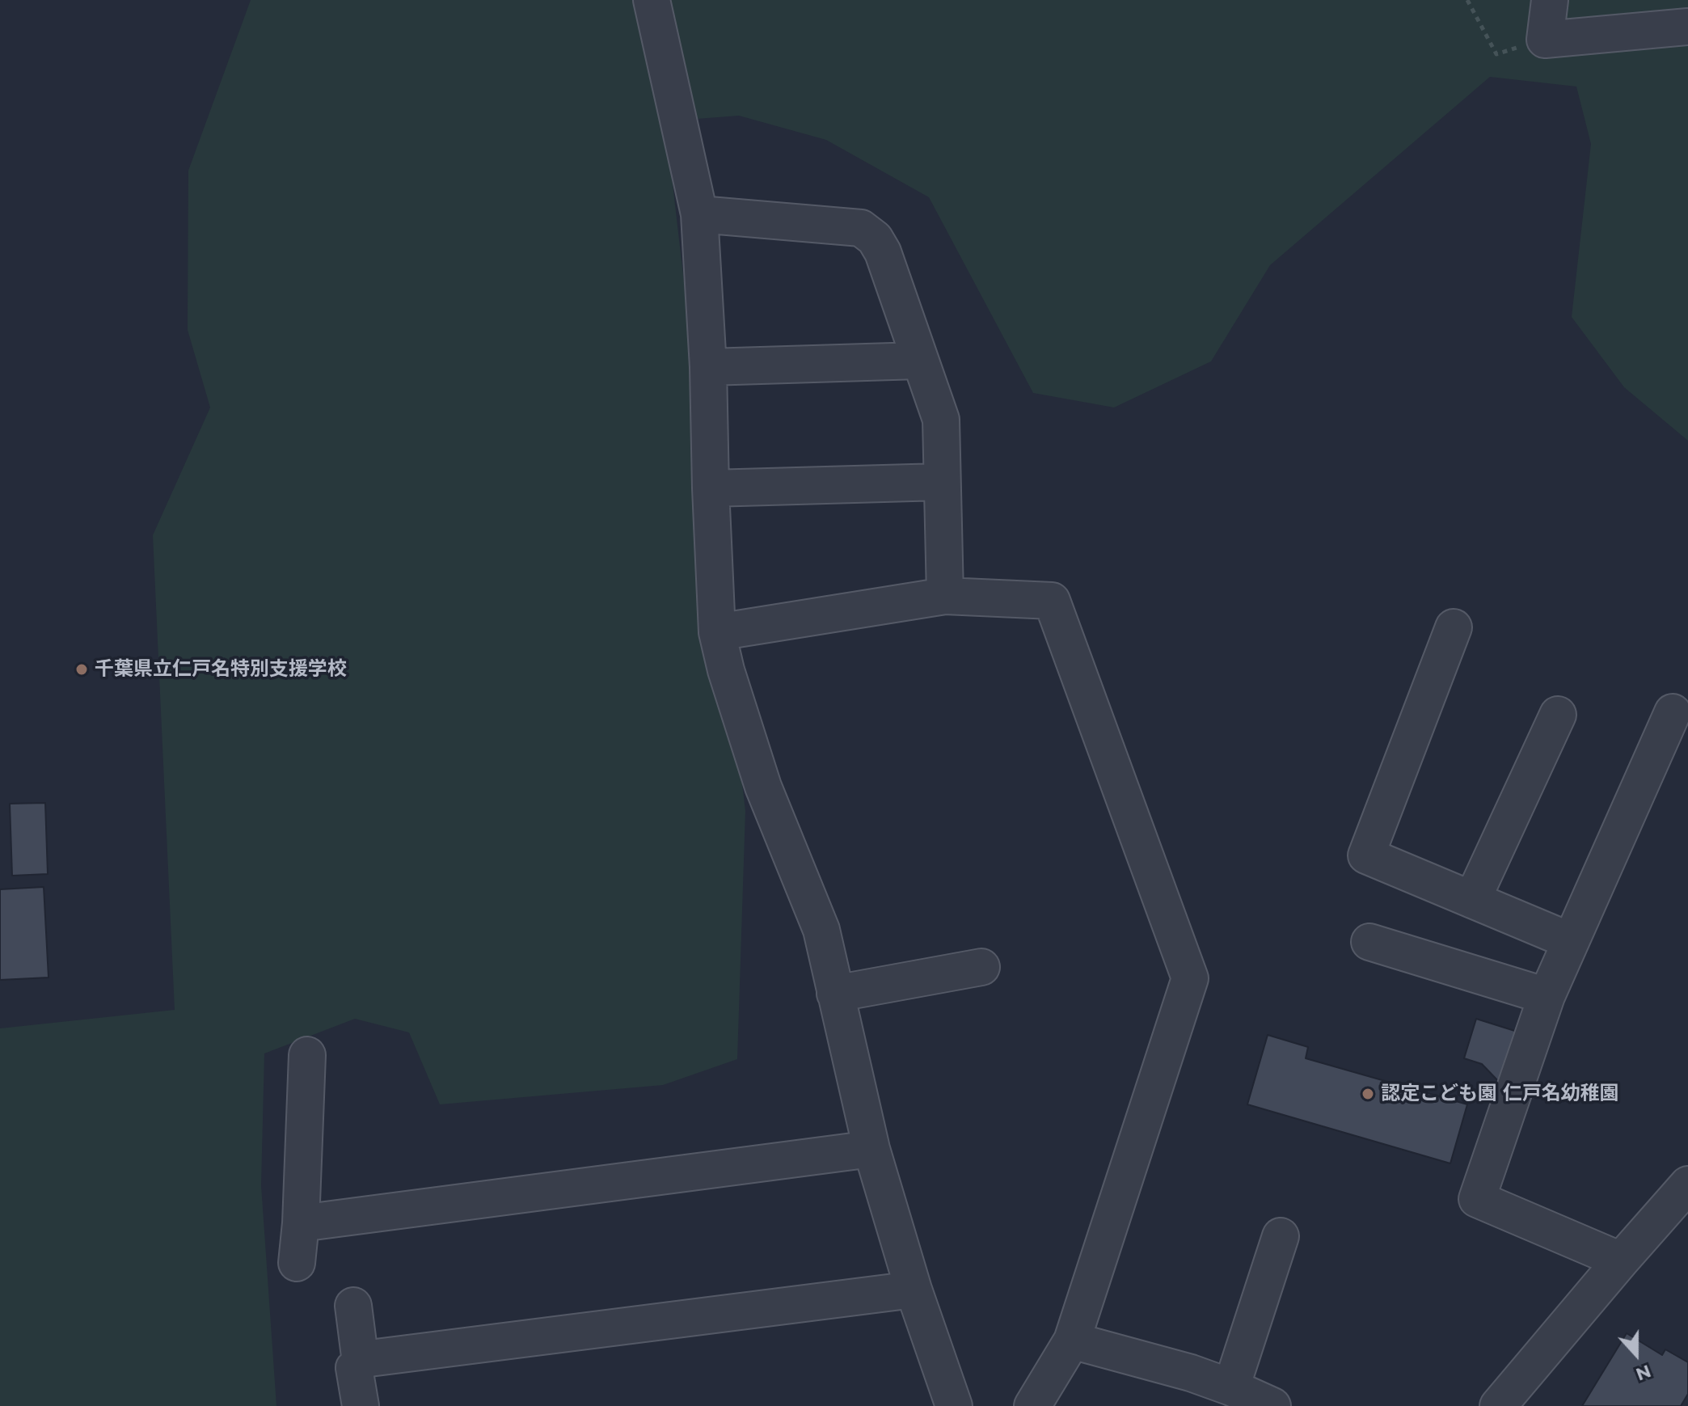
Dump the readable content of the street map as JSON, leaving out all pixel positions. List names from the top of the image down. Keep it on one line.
{"places":["千葉県立仁戸名特別支援学校","認定こども園 仁戸名幼稚園"],"north":"bottom"}
